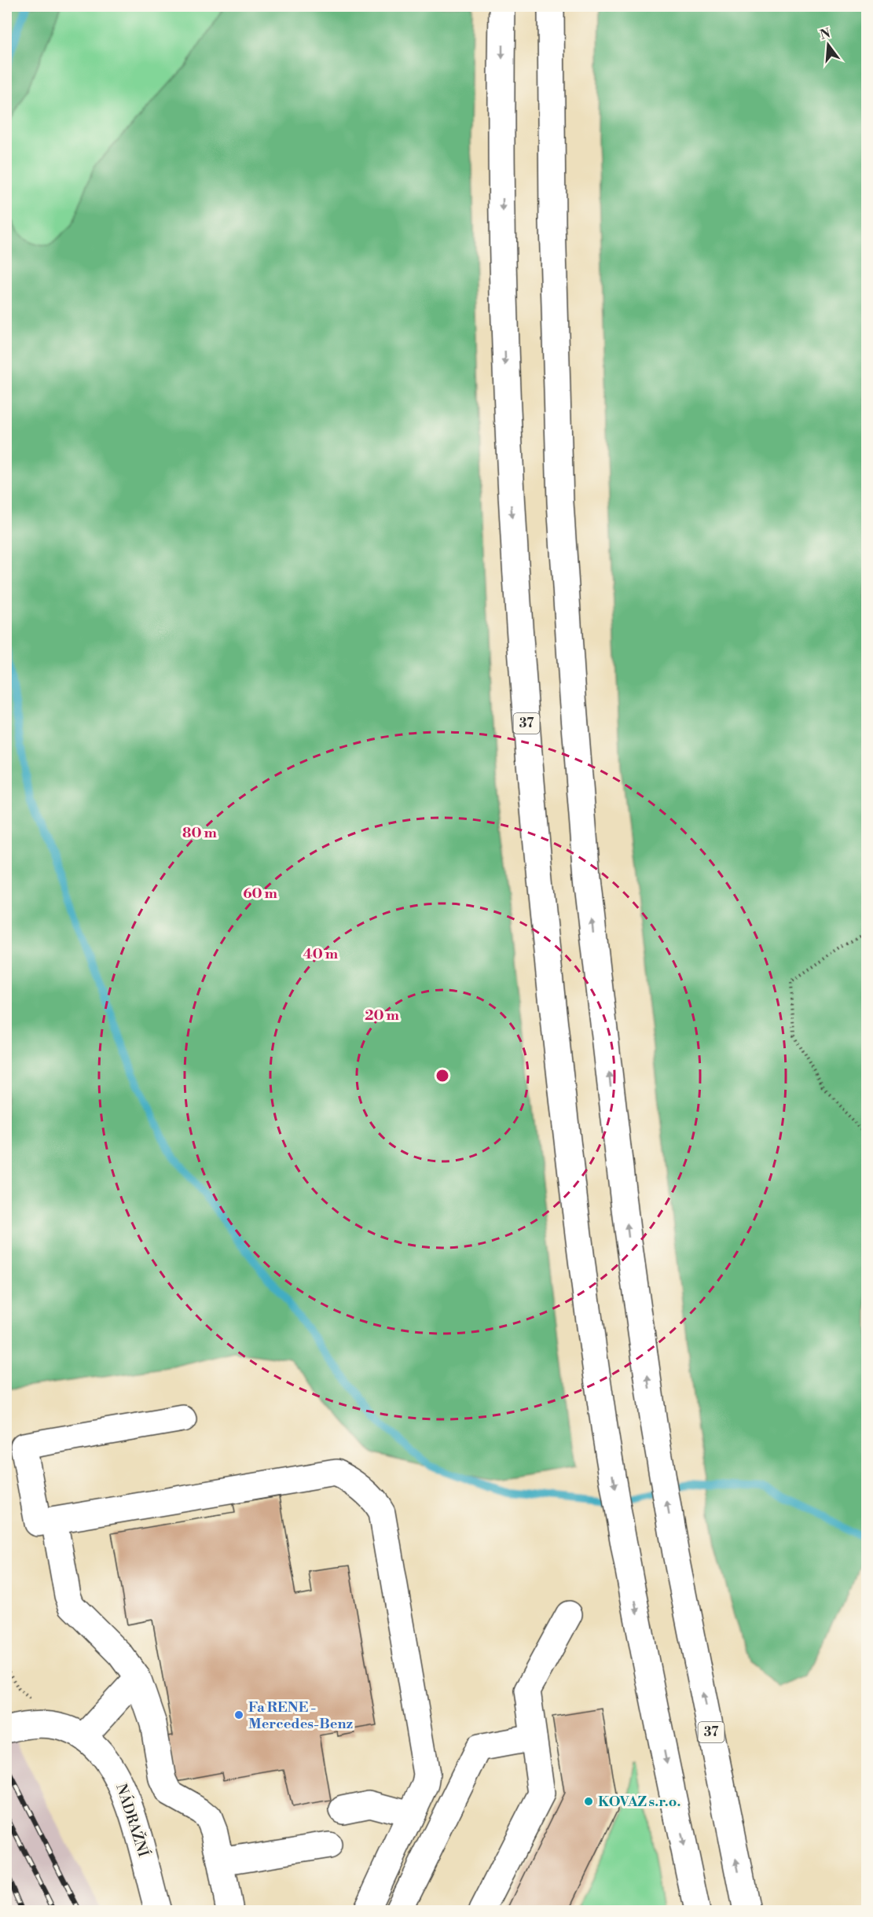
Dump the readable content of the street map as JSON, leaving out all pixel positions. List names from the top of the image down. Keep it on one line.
{"streets":{"main road":["37","NÁDRAŽNÍ"]},"places":["Fa RENE - Mercedes-Benz","KOVAZ s.r.o."],"north":"top","rings":["80 m","60 m","40 m","20 m"]}
